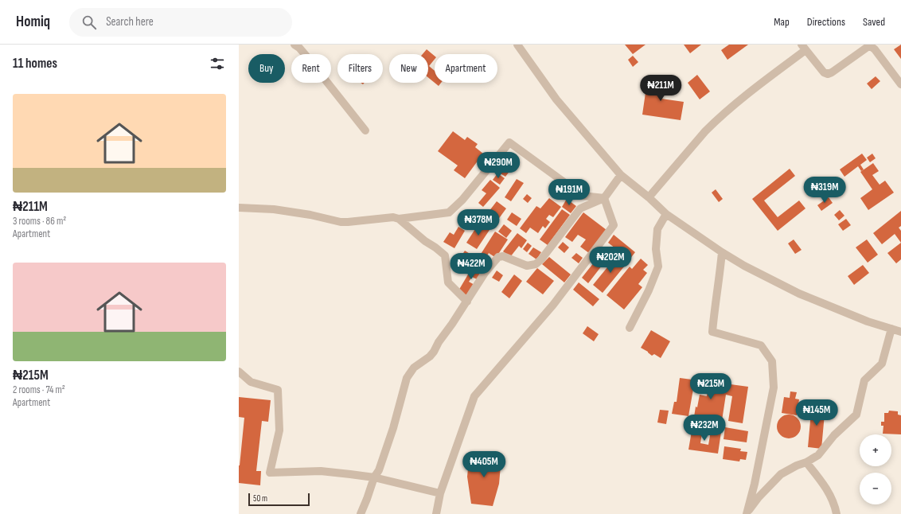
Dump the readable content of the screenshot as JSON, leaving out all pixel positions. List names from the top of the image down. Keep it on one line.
{"scale_bar":"50 m","page":{"header":"Homiq","search":"Search here","nav":["Map","Directions","Saved"],"heading":"11 homes","chip":["Buy","Rent","Filters","New","Apartment"],"price":["₦211M","₦290M","₦319M","₦191M","₦378M","₦202M","₦422M","₦215M","₦145M","₦232M","₦405M"],"list":[{"name":"₦211M","note":"3 rooms · 86 m² · Apartment"},{"name":"₦215M","note":"2 rooms · 74 m² · Apartment"}],"map_buttons":["+","−"],"scale":"50 m"}}
